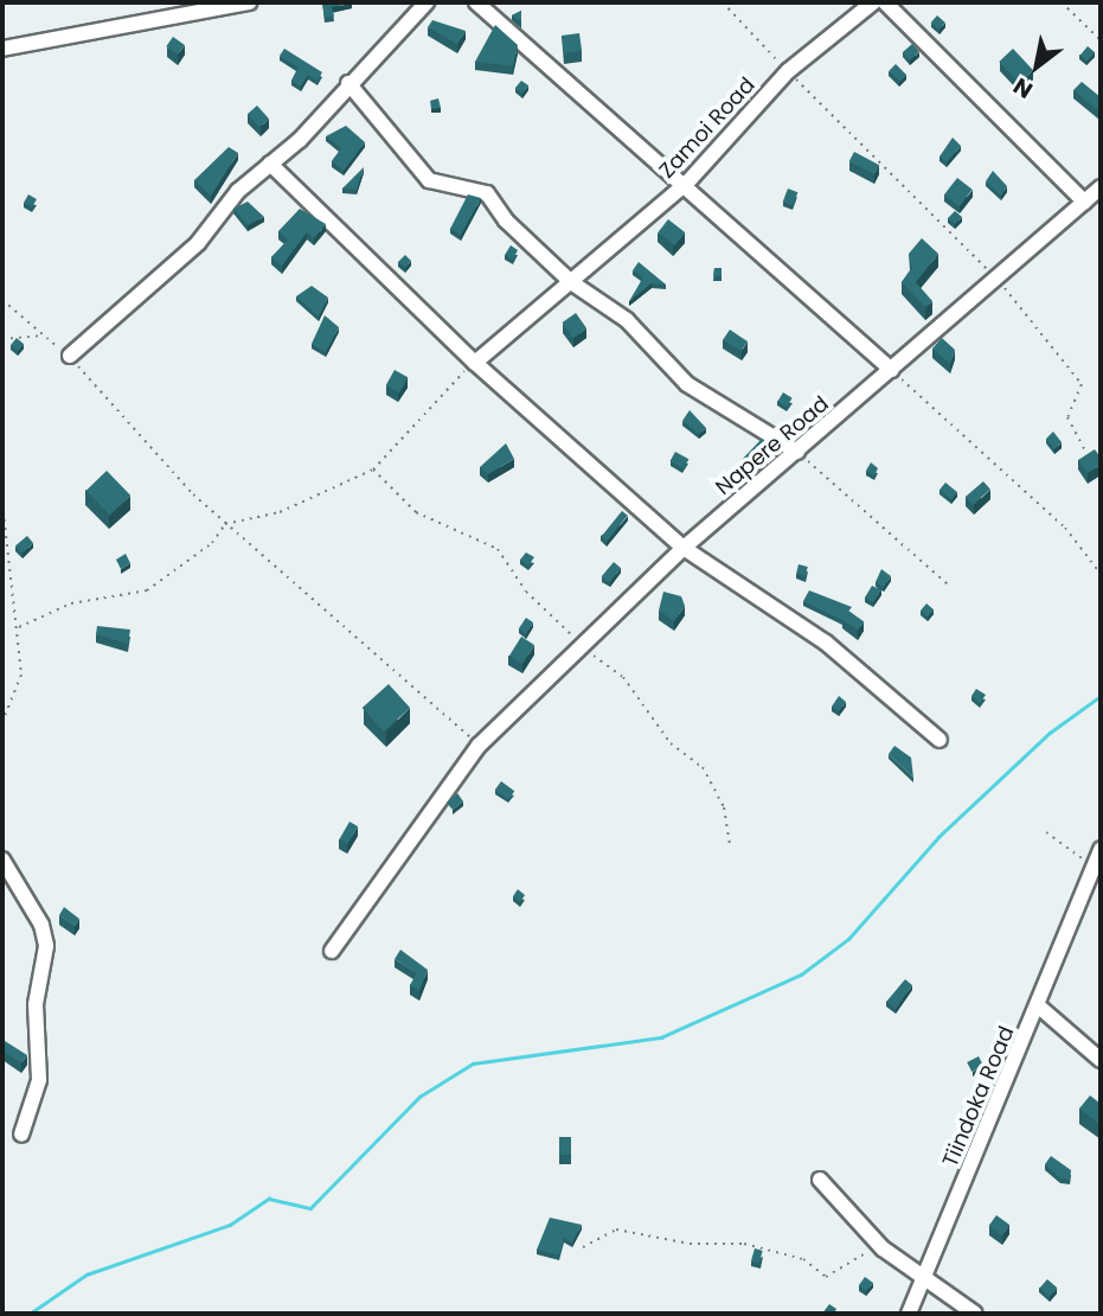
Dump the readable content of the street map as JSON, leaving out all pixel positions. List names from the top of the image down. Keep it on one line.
{"streets":{"street":["Zamoi Road","Napere Road","Tiindoka Road"]},"north":"bottom left"}
